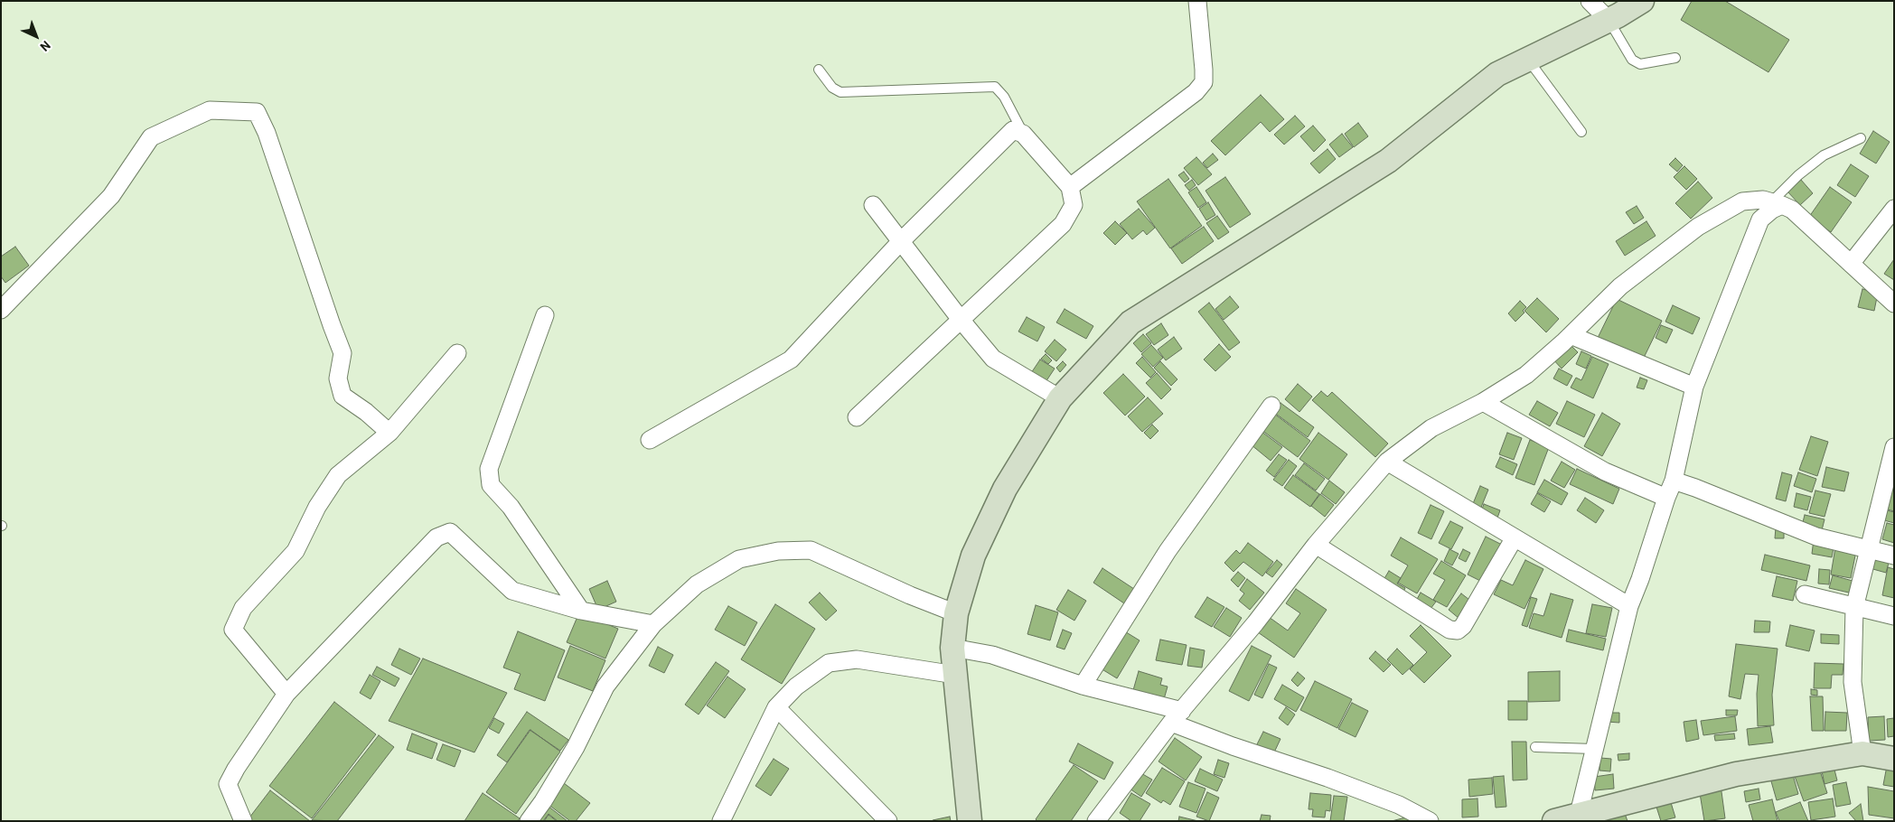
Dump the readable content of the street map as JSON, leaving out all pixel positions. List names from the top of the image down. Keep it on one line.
{"north":"bottom right"}
